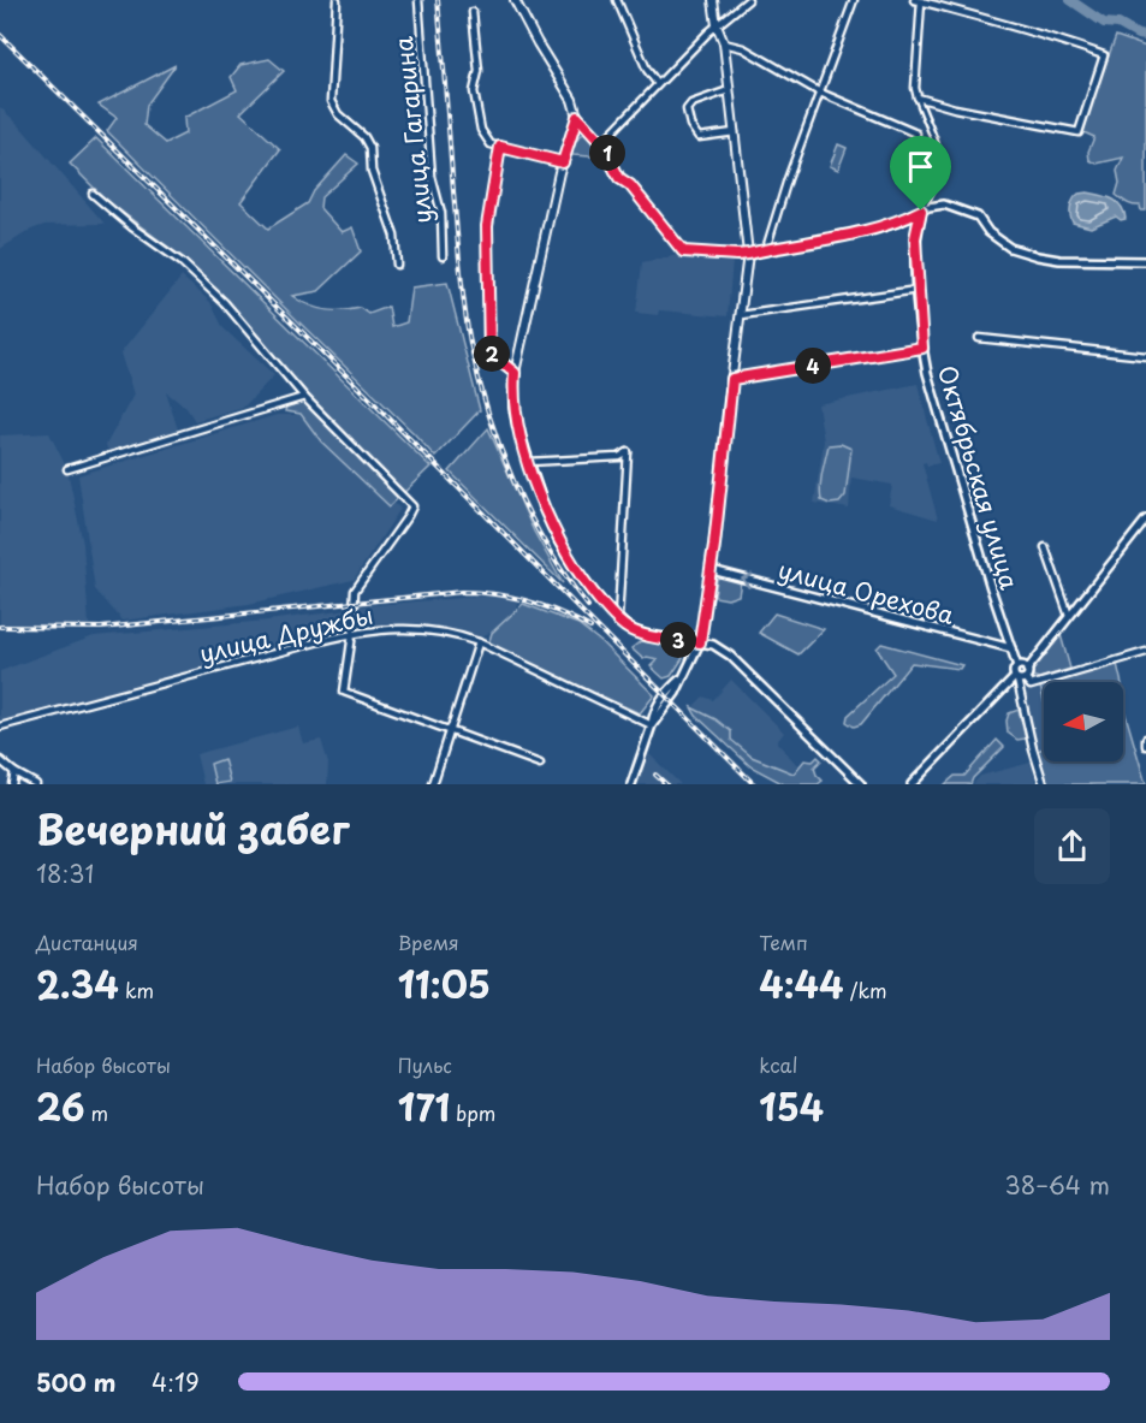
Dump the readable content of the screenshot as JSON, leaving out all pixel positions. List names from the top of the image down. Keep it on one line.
{"streets":{"street":["улица Гагарина","Октябрьская улица","улица Орехова","улица Дружбы"]},"crossings":[["Октябрьская улица","улица Орехова"]],"one_way":["улица Орехова"],"north":"left","page":{"pins":["1","2","4","3"],"heading":["Вечерний забег","18:31"],"stats":[["Дистанция","2.34 km"],["Время","11:05"],["Темп","4:44 /km"],["Набор высоты","26 m"],["Пульс","171 bpm"],["kcal","154"]],"chart":["Набор высоты","38–64 m"],"list":[{"name":"500 m","note":"4:19"}]}}
